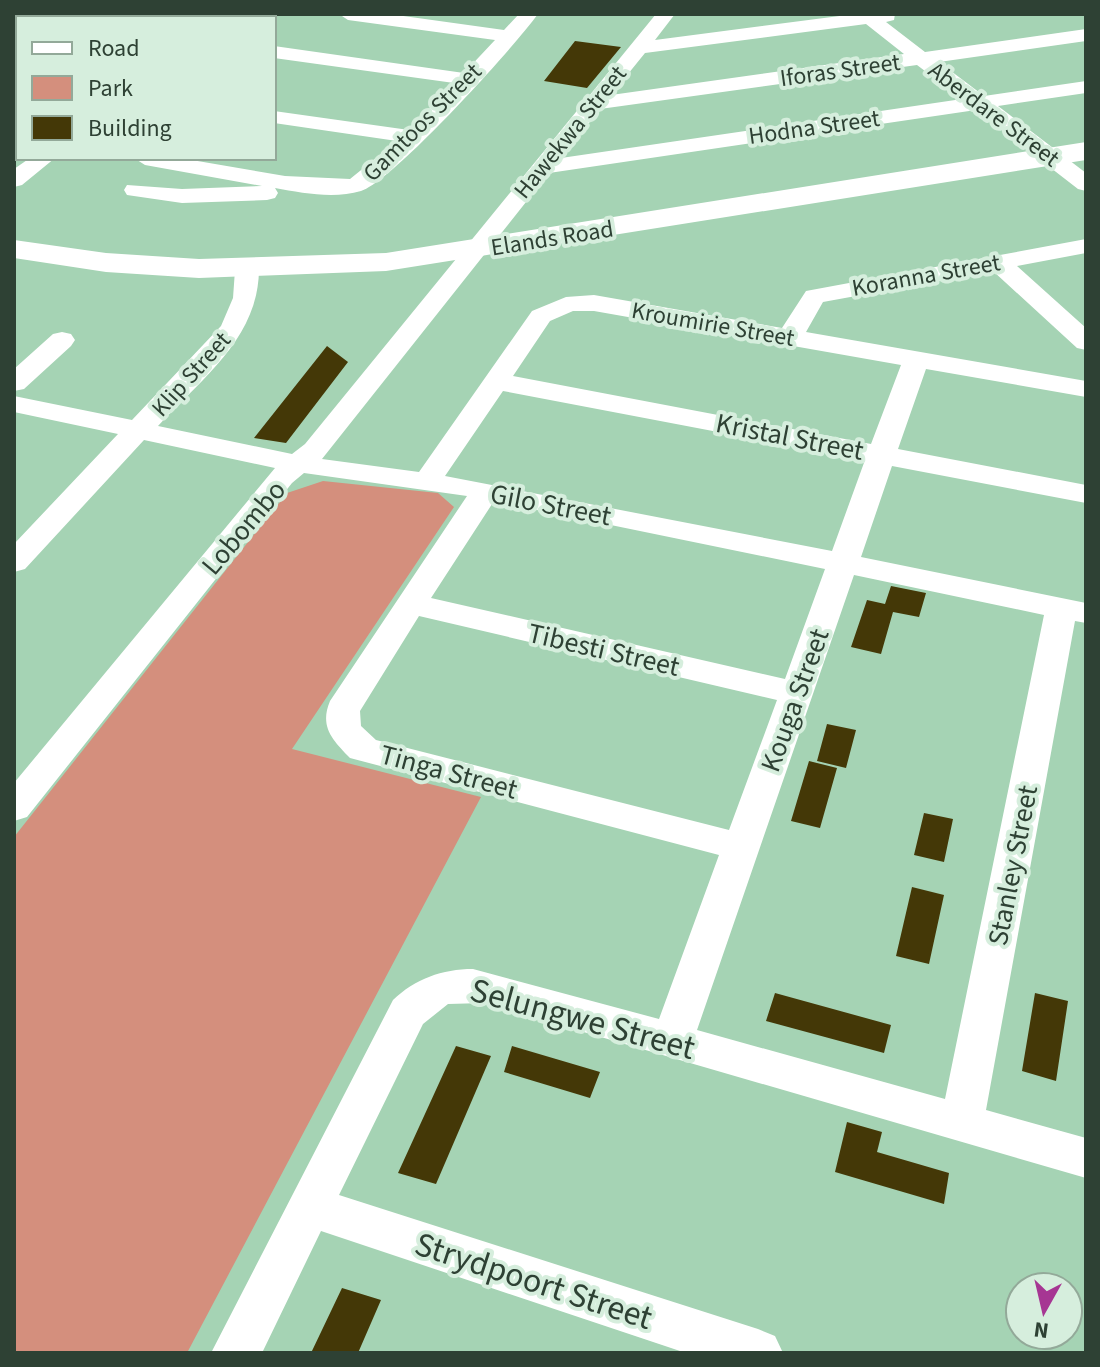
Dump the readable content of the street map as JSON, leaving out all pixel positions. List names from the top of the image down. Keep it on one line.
{"streets":{"street":["Iforas Street","Aberdare Street","Gamtoos Street","Hodna Street","Hawekwa Street","Elands Road","Koranna Street","Kroumirie Street","Klip Street","Kristal Street","Gilo Street","Lobombo","Tibesti Street","Kouga Street","Tinga Street","Stanley Street","Selungwe Street","Strydpoort Street"]},"crossings":[["Iforas Street","Aberdare Street"],["Iforas Street","Hawekwa Street"],["Aberdare Street","Hodna Street"],["Aberdare Street","Elands Road"],["Hodna Street","Hawekwa Street"],["Hawekwa Street","Elands Road"],["Hawekwa Street","Lobombo"],["Elands Road","Klip Street"],["Elands Road","Lobombo"],["Koranna Street","Kroumirie Street"],["Kroumirie Street","Kristal Street"],["Kroumirie Street","Gilo Street"],["Kroumirie Street","Kouga Street"],["Klip Street","Gilo Street"],["Kristal Street","Kouga Street"],["Gilo Street","Lobombo"],["Gilo Street","Kouga Street"],["Gilo Street","Tinga Street"],["Gilo Street","Stanley Street"],["Tibesti Street","Kouga Street"],["Tibesti Street","Tinga Street"],["Kouga Street","Tinga Street"],["Kouga Street","Selungwe Street"],["Stanley Street","Selungwe Street"],["Selungwe Street","Strydpoort Street"]],"legend":["Road","Park","Building"],"north":"bottom"}
